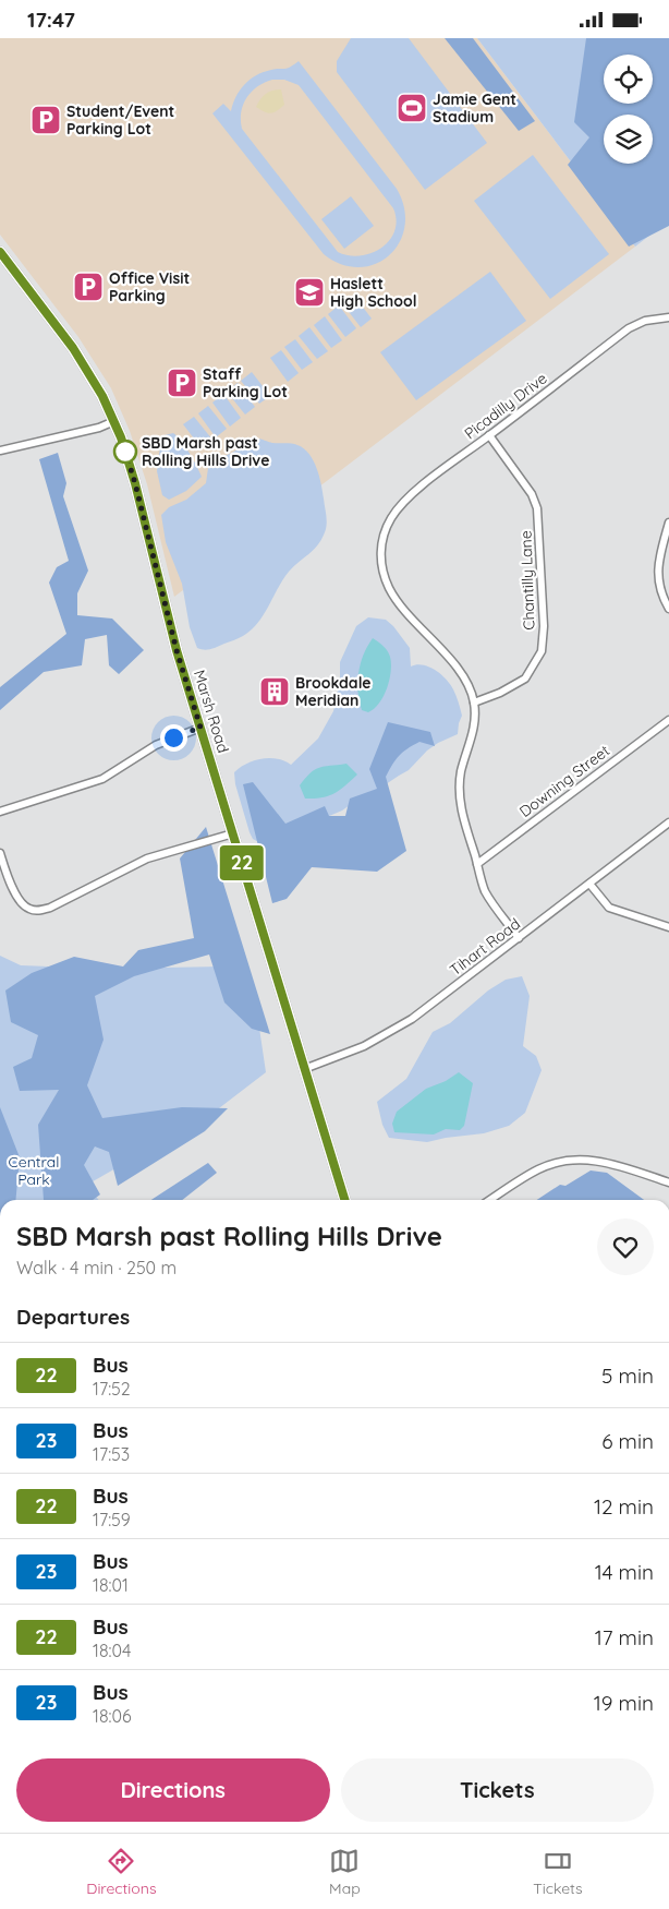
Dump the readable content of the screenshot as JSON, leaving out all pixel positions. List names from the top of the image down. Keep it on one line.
{"streets":{"main road":["Marsh Road"],"street":["Picadilly Drive","Chantilly Lane","Downing Street","Tihart Road"]},"crossings":[["Picadilly Drive","Chantilly Lane"],["Marsh Road","Tihart Road"]],"parks":["Central Park"],"places":{"sports":["Jamie Gent Stadium"],"parking":["Student/Event Parking Lot","Office Visit Parking","Staff Parking Lot"],"school or university":["Haslett High School"],"other":["SBD Marsh past Rolling Hills Drive"],"building":["Brookdale Meridian"]},"lines":["bus line 22"],"page":{"status":"17:47","on_map":"22","heading":[["SBD Marsh past Rolling Hills Drive","Walk · 4 min · 250 m"],"Departures"],"list":[{"mark":"22","name":"Bus","note":"17:52","value":"5 min"},{"mark":"23","name":"Bus","note":"17:53","value":"6 min"},{"mark":"22","name":"Bus","note":"17:59","value":"12 min"},{"mark":"23","name":"Bus","note":"18:01","value":"14 min"},{"mark":"22","name":"Bus","note":"18:04","value":"17 min"},{"mark":"23","name":"Bus","note":"18:06","value":"19 min"}],"buttons":["Directions","Tickets"],"tabs":["Directions","Map","Tickets"]}}
